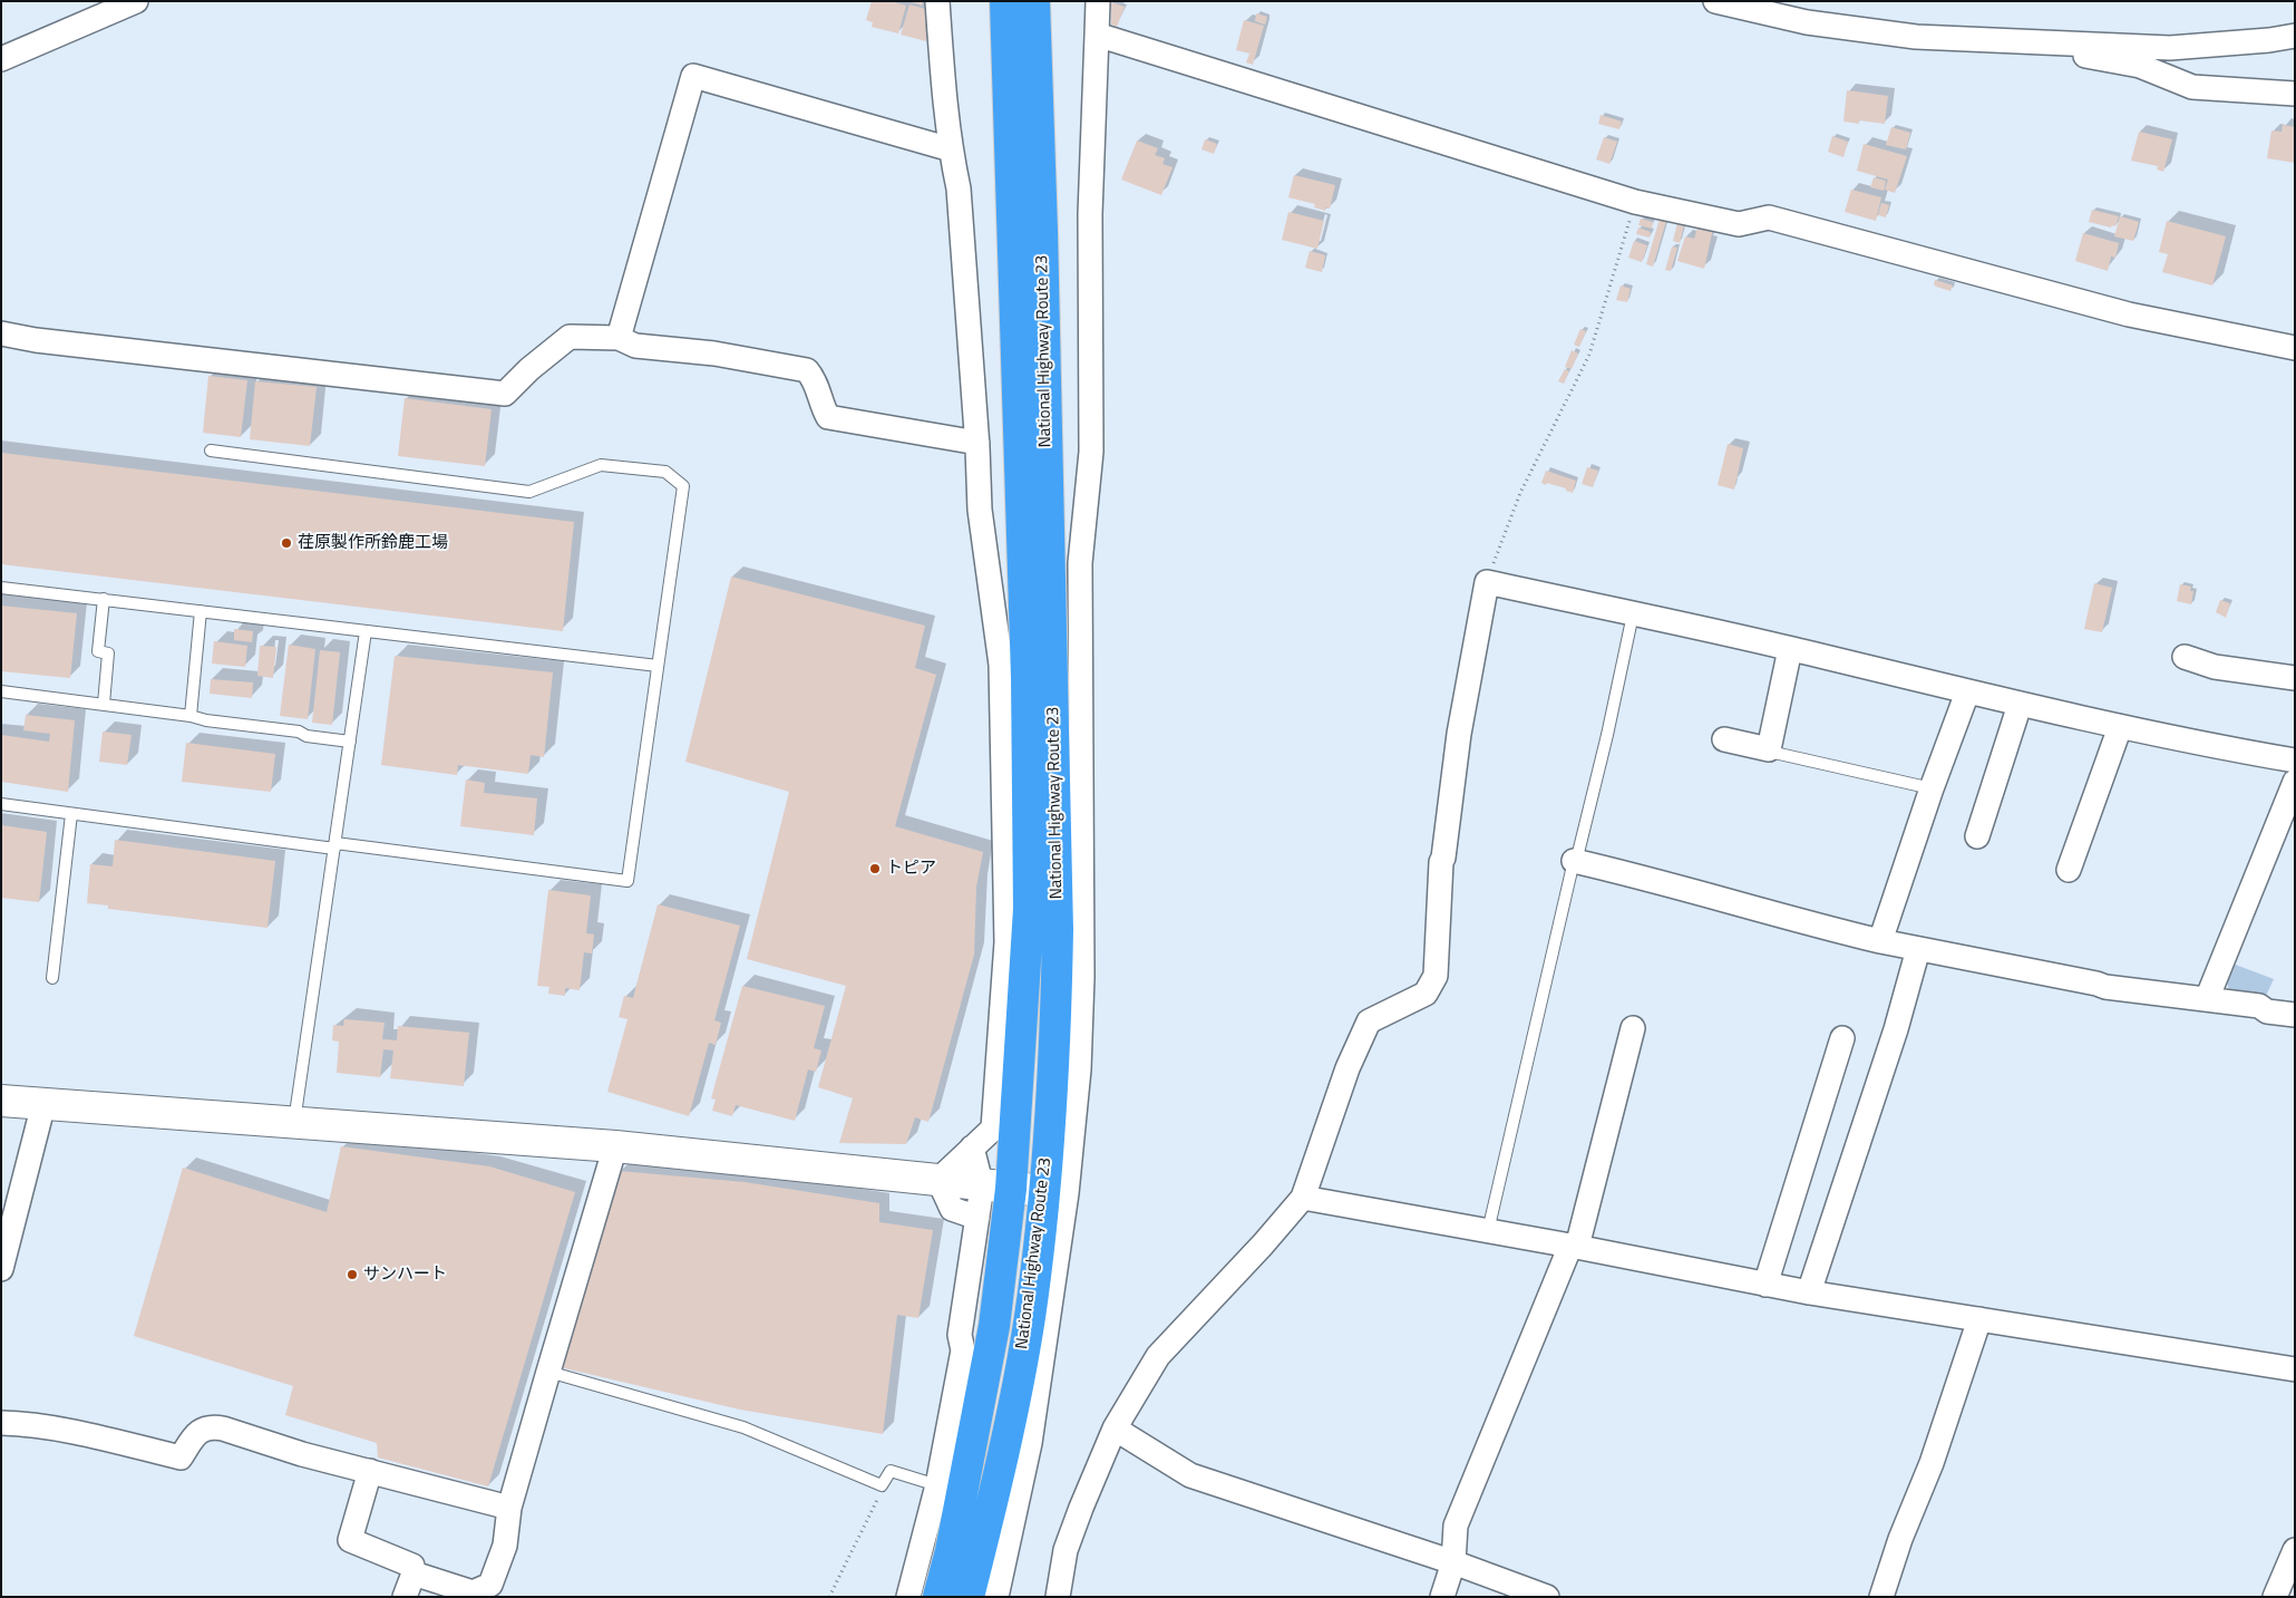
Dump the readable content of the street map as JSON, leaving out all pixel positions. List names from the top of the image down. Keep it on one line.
{"streets":{"highway":["National Highway Route 23"]},"places":["荏原製作所鈴鹿工場","トピア","サンハート"]}
